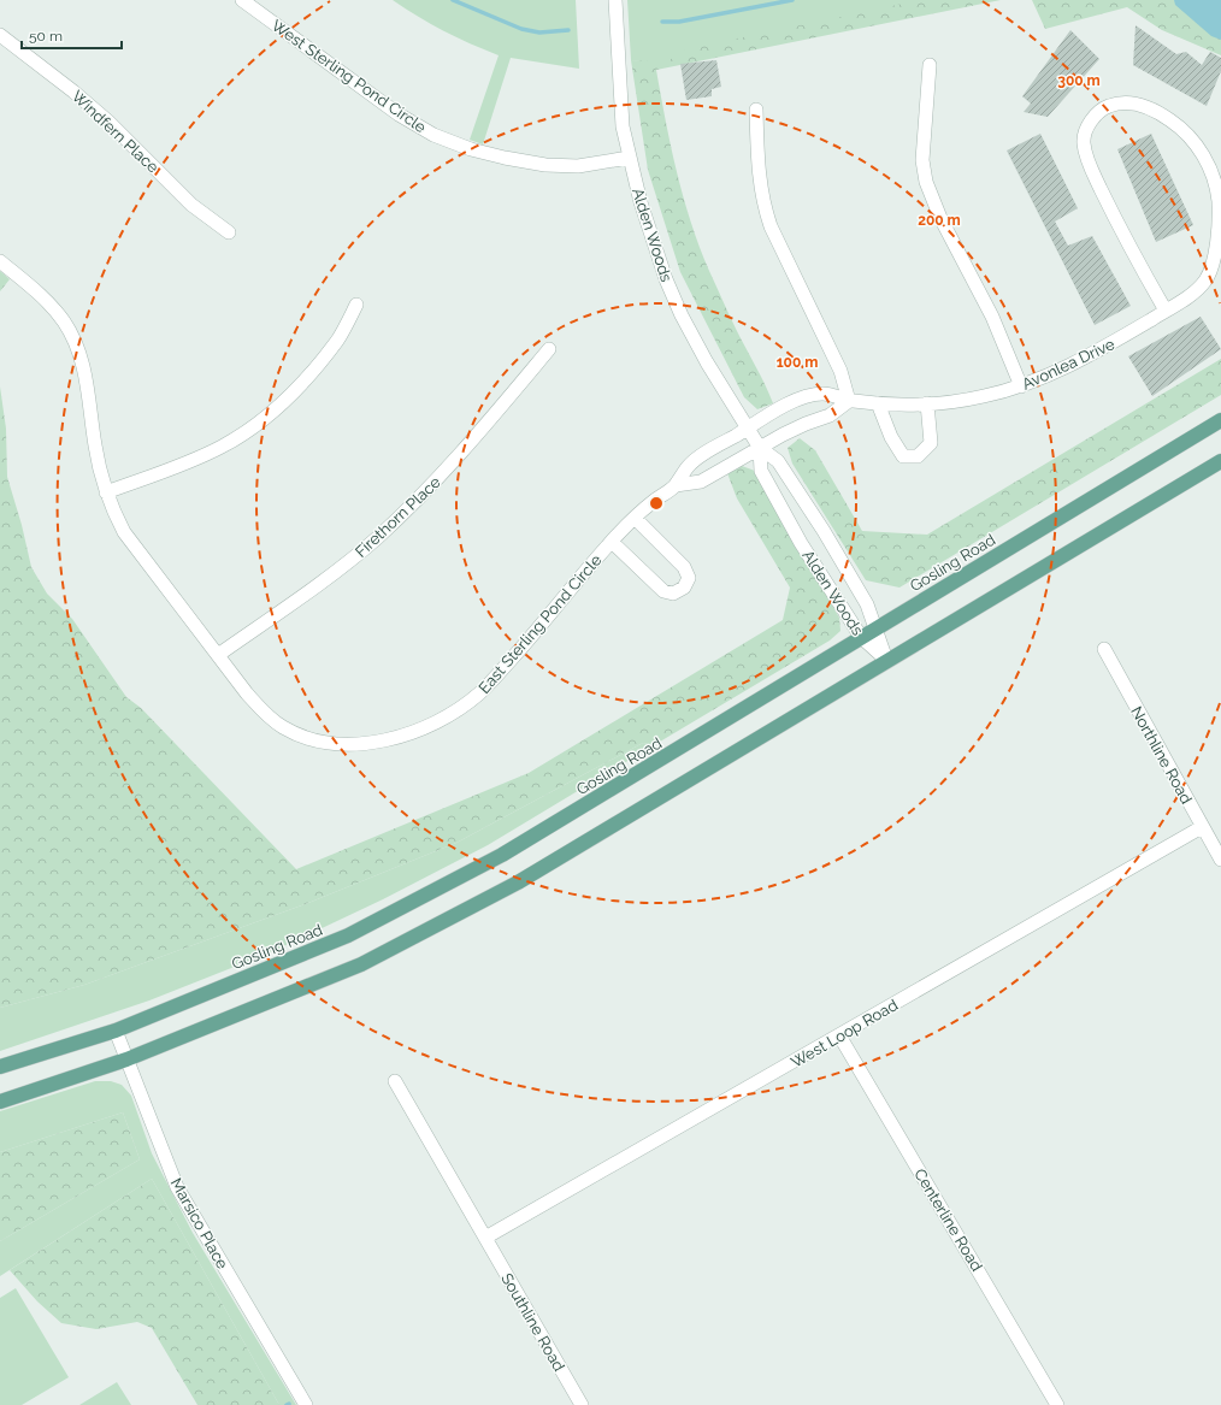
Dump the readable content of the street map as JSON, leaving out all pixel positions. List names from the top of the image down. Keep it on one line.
{"streets":{"main road":["Gosling Road"],"street":["West Sterling Pond Circle","Windfern Place","Alden Woods","Avonlea Drive","Firethorn Place","East Sterling Pond Circle","Northline Road","West Loop Road","Centerline Road","Marsico Place","Southline Road"]},"crossings":[["West Sterling Pond Circle","Alden Woods"],["Alden Woods","Avonlea Drive"],["Alden Woods","Gosling Road"],["Alden Woods","East Sterling Pond Circle"],["Avonlea Drive","East Sterling Pond Circle"],["Firethorn Place","East Sterling Pond Circle"],["Gosling Road","Marsico Place"],["Northline Road","West Loop Road"],["West Loop Road","Centerline Road"],["West Loop Road","Southline Road"]],"scale_bar":"50 m","rings":["300 m","200 m","100 m"]}
